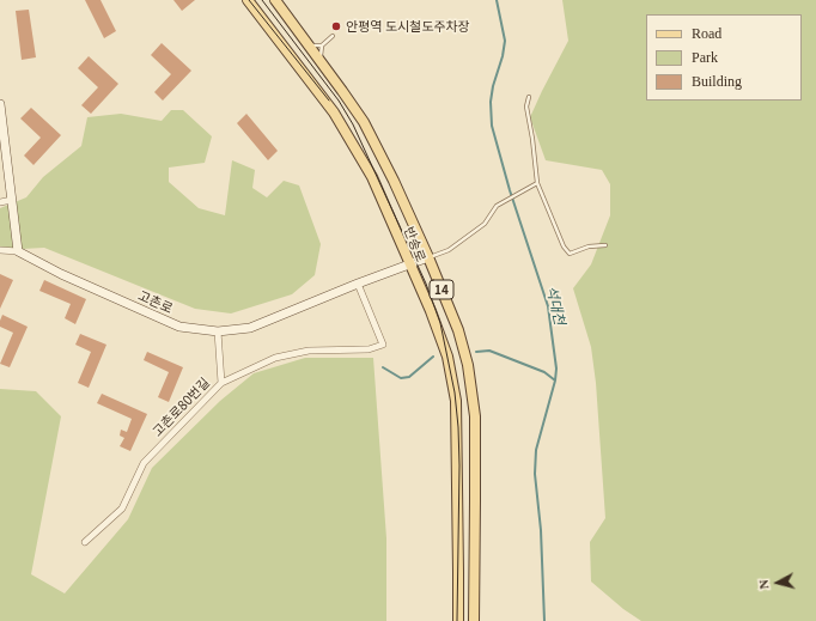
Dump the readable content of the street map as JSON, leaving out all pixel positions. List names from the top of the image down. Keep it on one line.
{"streets":{"main road":["반송로","14"],"street":["고촌로","고촌로80번길"]},"crossings":[["반송로","고촌로"],["고촌로","고촌로80번길"]],"water":["석대천"],"places":["안평역 도시철도주차장"],"legend":["Road","Park","Building"],"north":"left"}
